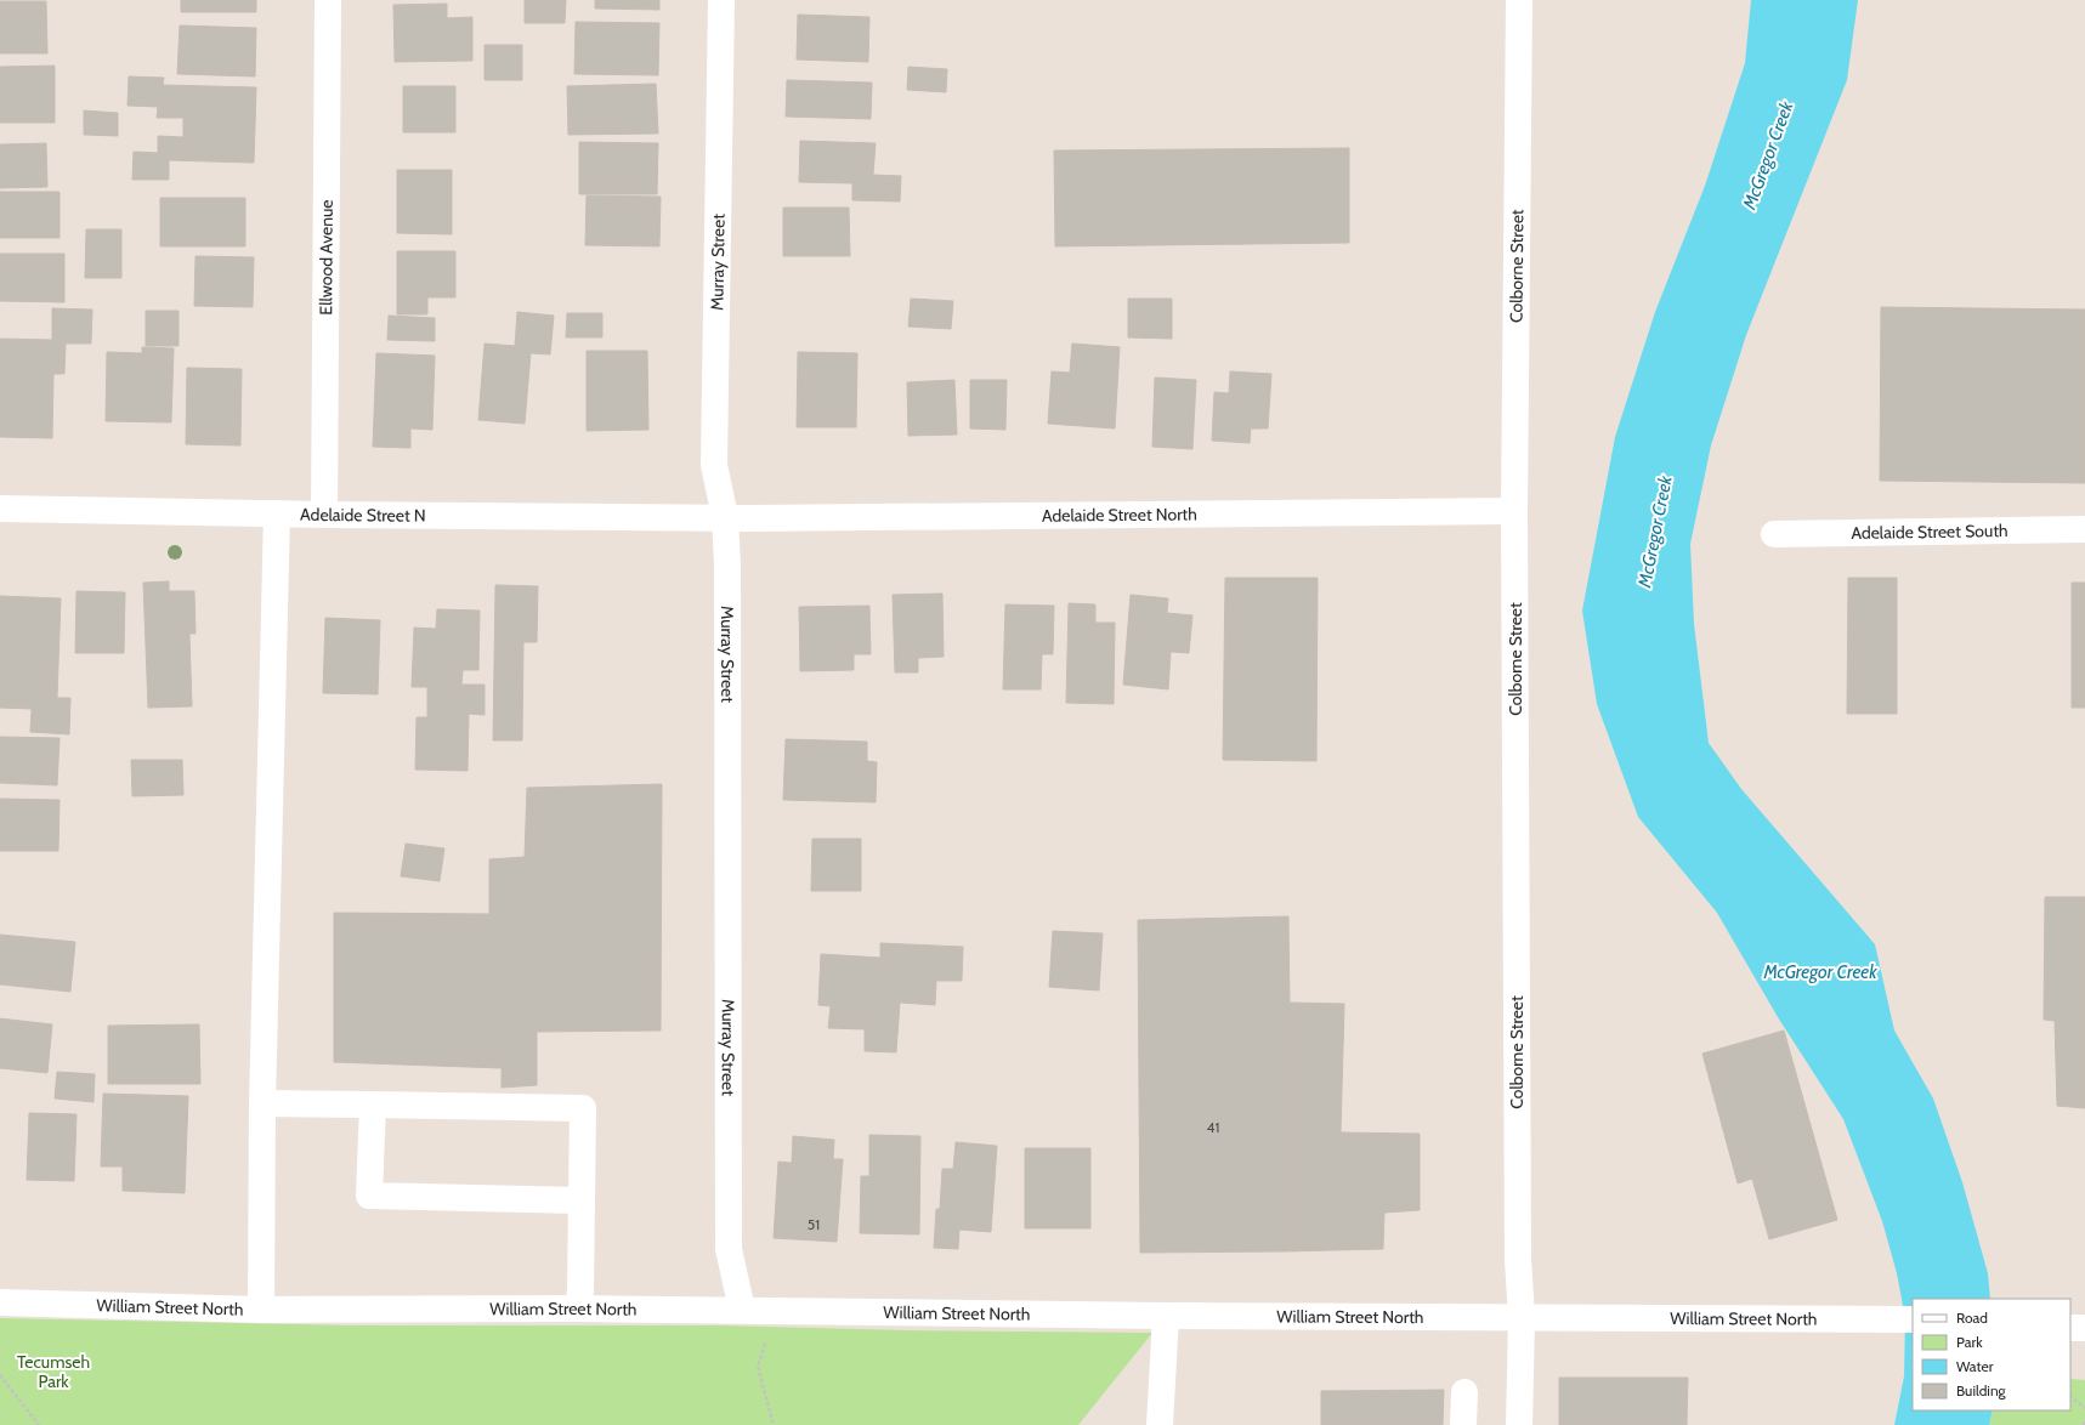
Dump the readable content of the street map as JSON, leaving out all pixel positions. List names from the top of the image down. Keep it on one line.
{"streets":{"street":["Ellwood Avenue","Murray Street","Colborne Street","Adelaide Street N","Adelaide Street North","Adelaide Street South","William Street North"]},"crossings":[["Ellwood Avenue","Adelaide Street N"],["Murray Street","Adelaide Street N"],["Murray Street","Adelaide Street North"],["Murray Street","William Street North"],["Colborne Street","Adelaide Street North"],["Colborne Street","William Street North"],["Adelaide Street N","Adelaide Street North"]],"water":["McGregor Creek"],"parks":["Tecumseh Park"],"house_numbers":["41","51"],"legend":["Road","Park","Water","Building"]}
